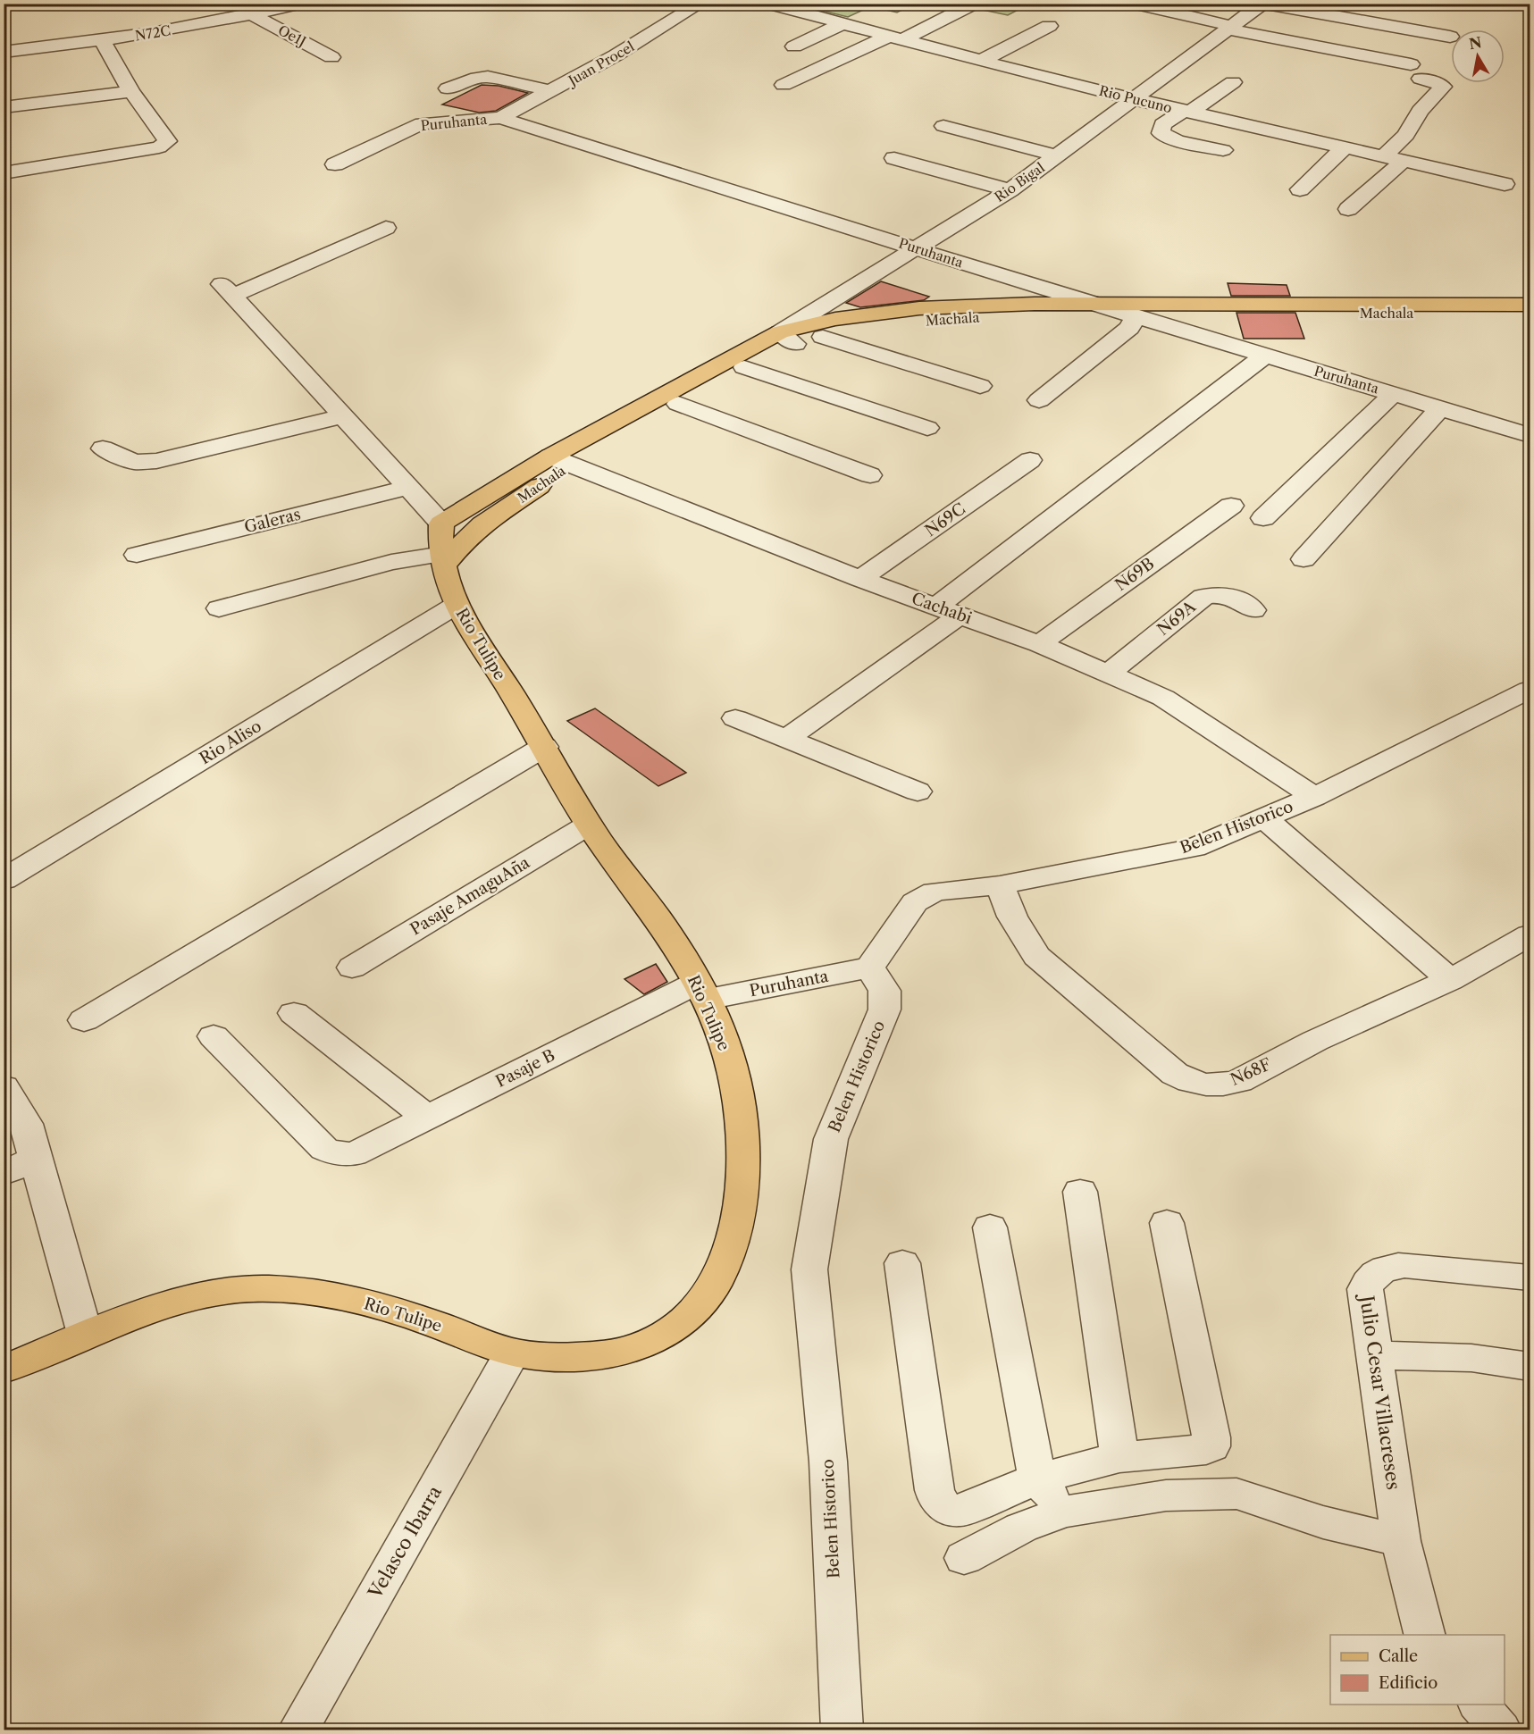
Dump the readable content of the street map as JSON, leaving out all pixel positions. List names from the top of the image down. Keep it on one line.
{"streets":{"main road":["Machala","Rio Tulipe"],"street":["N72C","Oe1J","Juan Procel","Rio Pucuno","Puruhanta","Rio Bigal","N69C","Galeras","N69B","Cachabi","N69A","Rio Aliso","Belen Historico","Pasaje AmaguAña","Pasaje B","N68F","Julio Cesar Villacreses","Velasco Ibarra"]},"crossings":[["N72C","Oe1J"],["Juan Procel","Puruhanta"],["Rio Pucuno","Rio Bigal"],["Puruhanta","Rio Bigal"],["Puruhanta","Machala"],["Puruhanta","Rio Tulipe"],["Puruhanta","Belen Historico"],["Puruhanta","Pasaje B"],["Rio Bigal","Machala"],["Machala","Cachabi"],["Machala","Rio Tulipe"],["N69C","Cachabi"],["N69B","Cachabi"],["Cachabi","N69A"],["Cachabi","Belen Historico"],["Rio Tulipe","Rio Aliso"],["Rio Tulipe","Pasaje AmaguAña"],["Rio Tulipe","Pasaje B"],["Rio Tulipe","Velasco Ibarra"],["Belen Historico","N68F"]],"legend":["Calle","Edificio"],"north":"top"}
